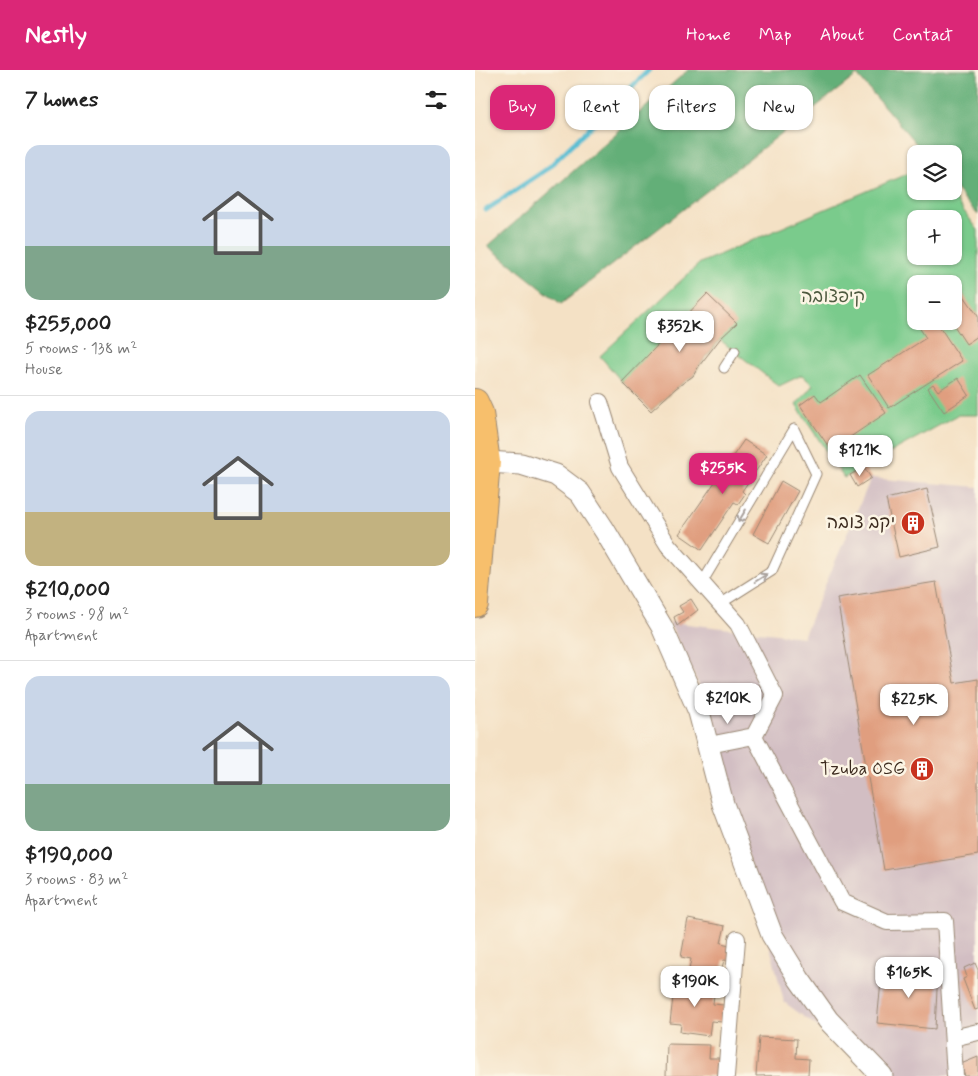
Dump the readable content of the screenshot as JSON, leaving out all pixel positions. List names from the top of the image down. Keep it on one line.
{"parks":["קיפצובה"],"places":{"building":["יקב צובה","Tzuba OSG"]},"page":{"header":"Nestly","nav":["Home","Map","About","Contact"],"heading":"7 homes","chip":["Buy","Rent","Filters","New"],"list":[{"name":"$255,000","note":"5 rooms · 138 m² · House"},{"name":"$210,000","note":"3 rooms · 98 m² · Apartment"},{"name":"$190,000","note":"3 rooms · 83 m² · Apartment"}],"map_buttons":["+","−"],"price":["$352K","$121K","$255K","$210K","$225K","$165K","$190K"]}}
